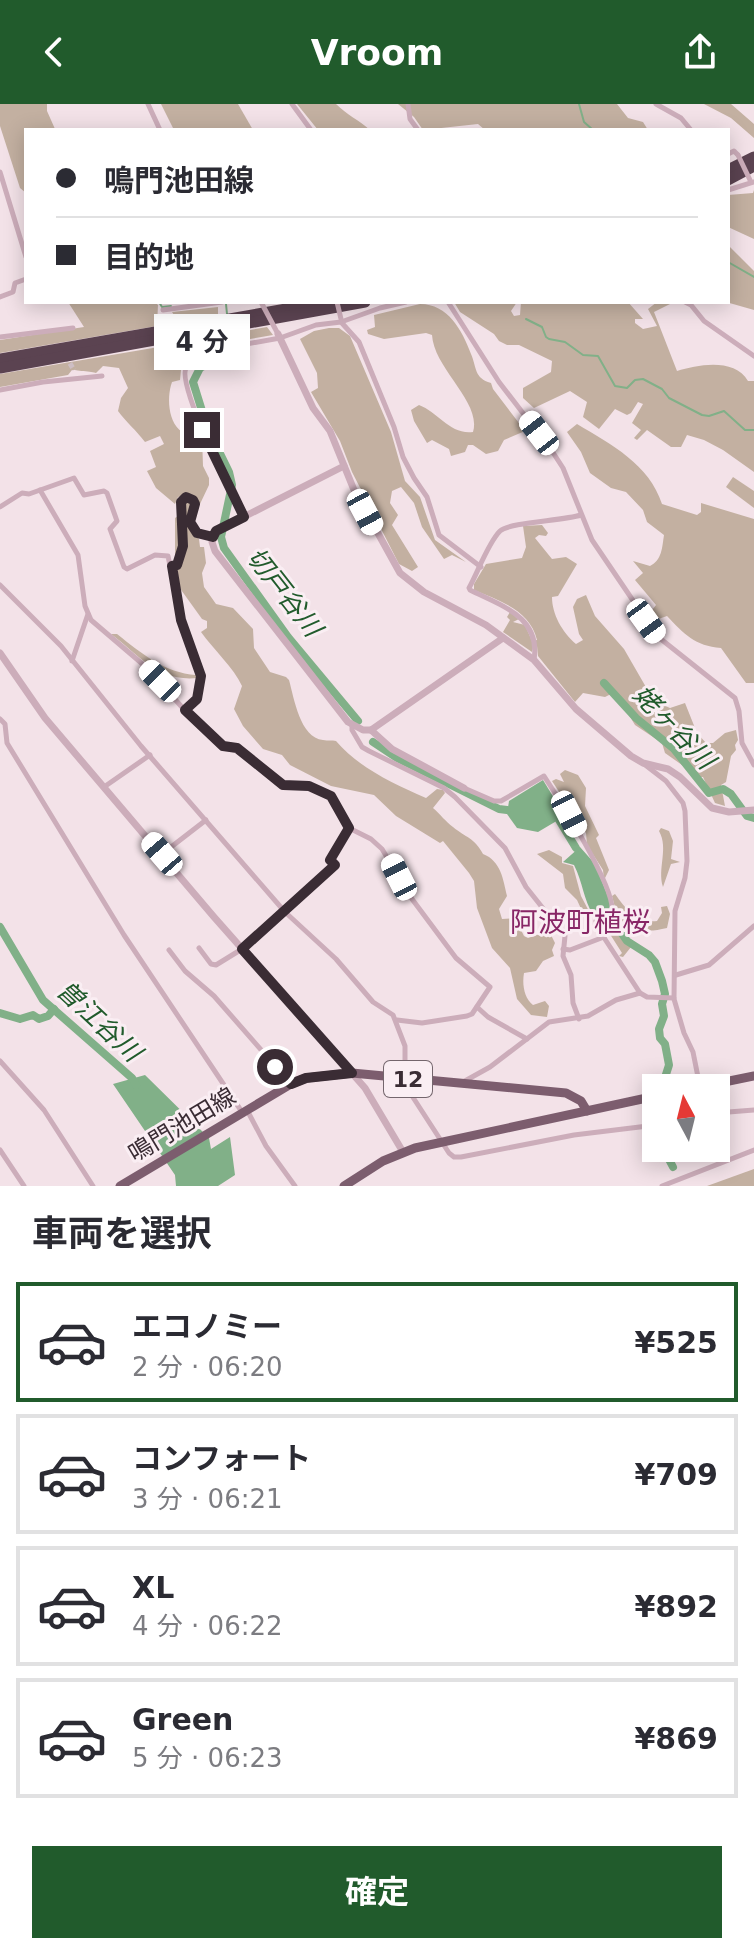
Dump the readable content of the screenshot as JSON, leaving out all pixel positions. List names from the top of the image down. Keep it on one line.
{"streets":{"main road":["12","鳴門池田線"]},"districts":["阿波町植桜"],"water":["切戸谷川","姥ヶ谷川","曽江谷川"],"north":"top","page":{"header":"Vroom","banner":["鳴門池田線","目的地"],"bubble":"4 分","heading":"車両を選択","list":[{"name":"エコノミー","note":"2 分 · 06:20","value":"¥525"},{"name":"コンフォート","note":"3 分 · 06:21","value":"¥709"},{"name":"XL","note":"4 分 · 06:22","value":"¥892"},{"name":"Green","note":"5 分 · 06:23","value":"¥869"}],"buttons":"確定"}}
